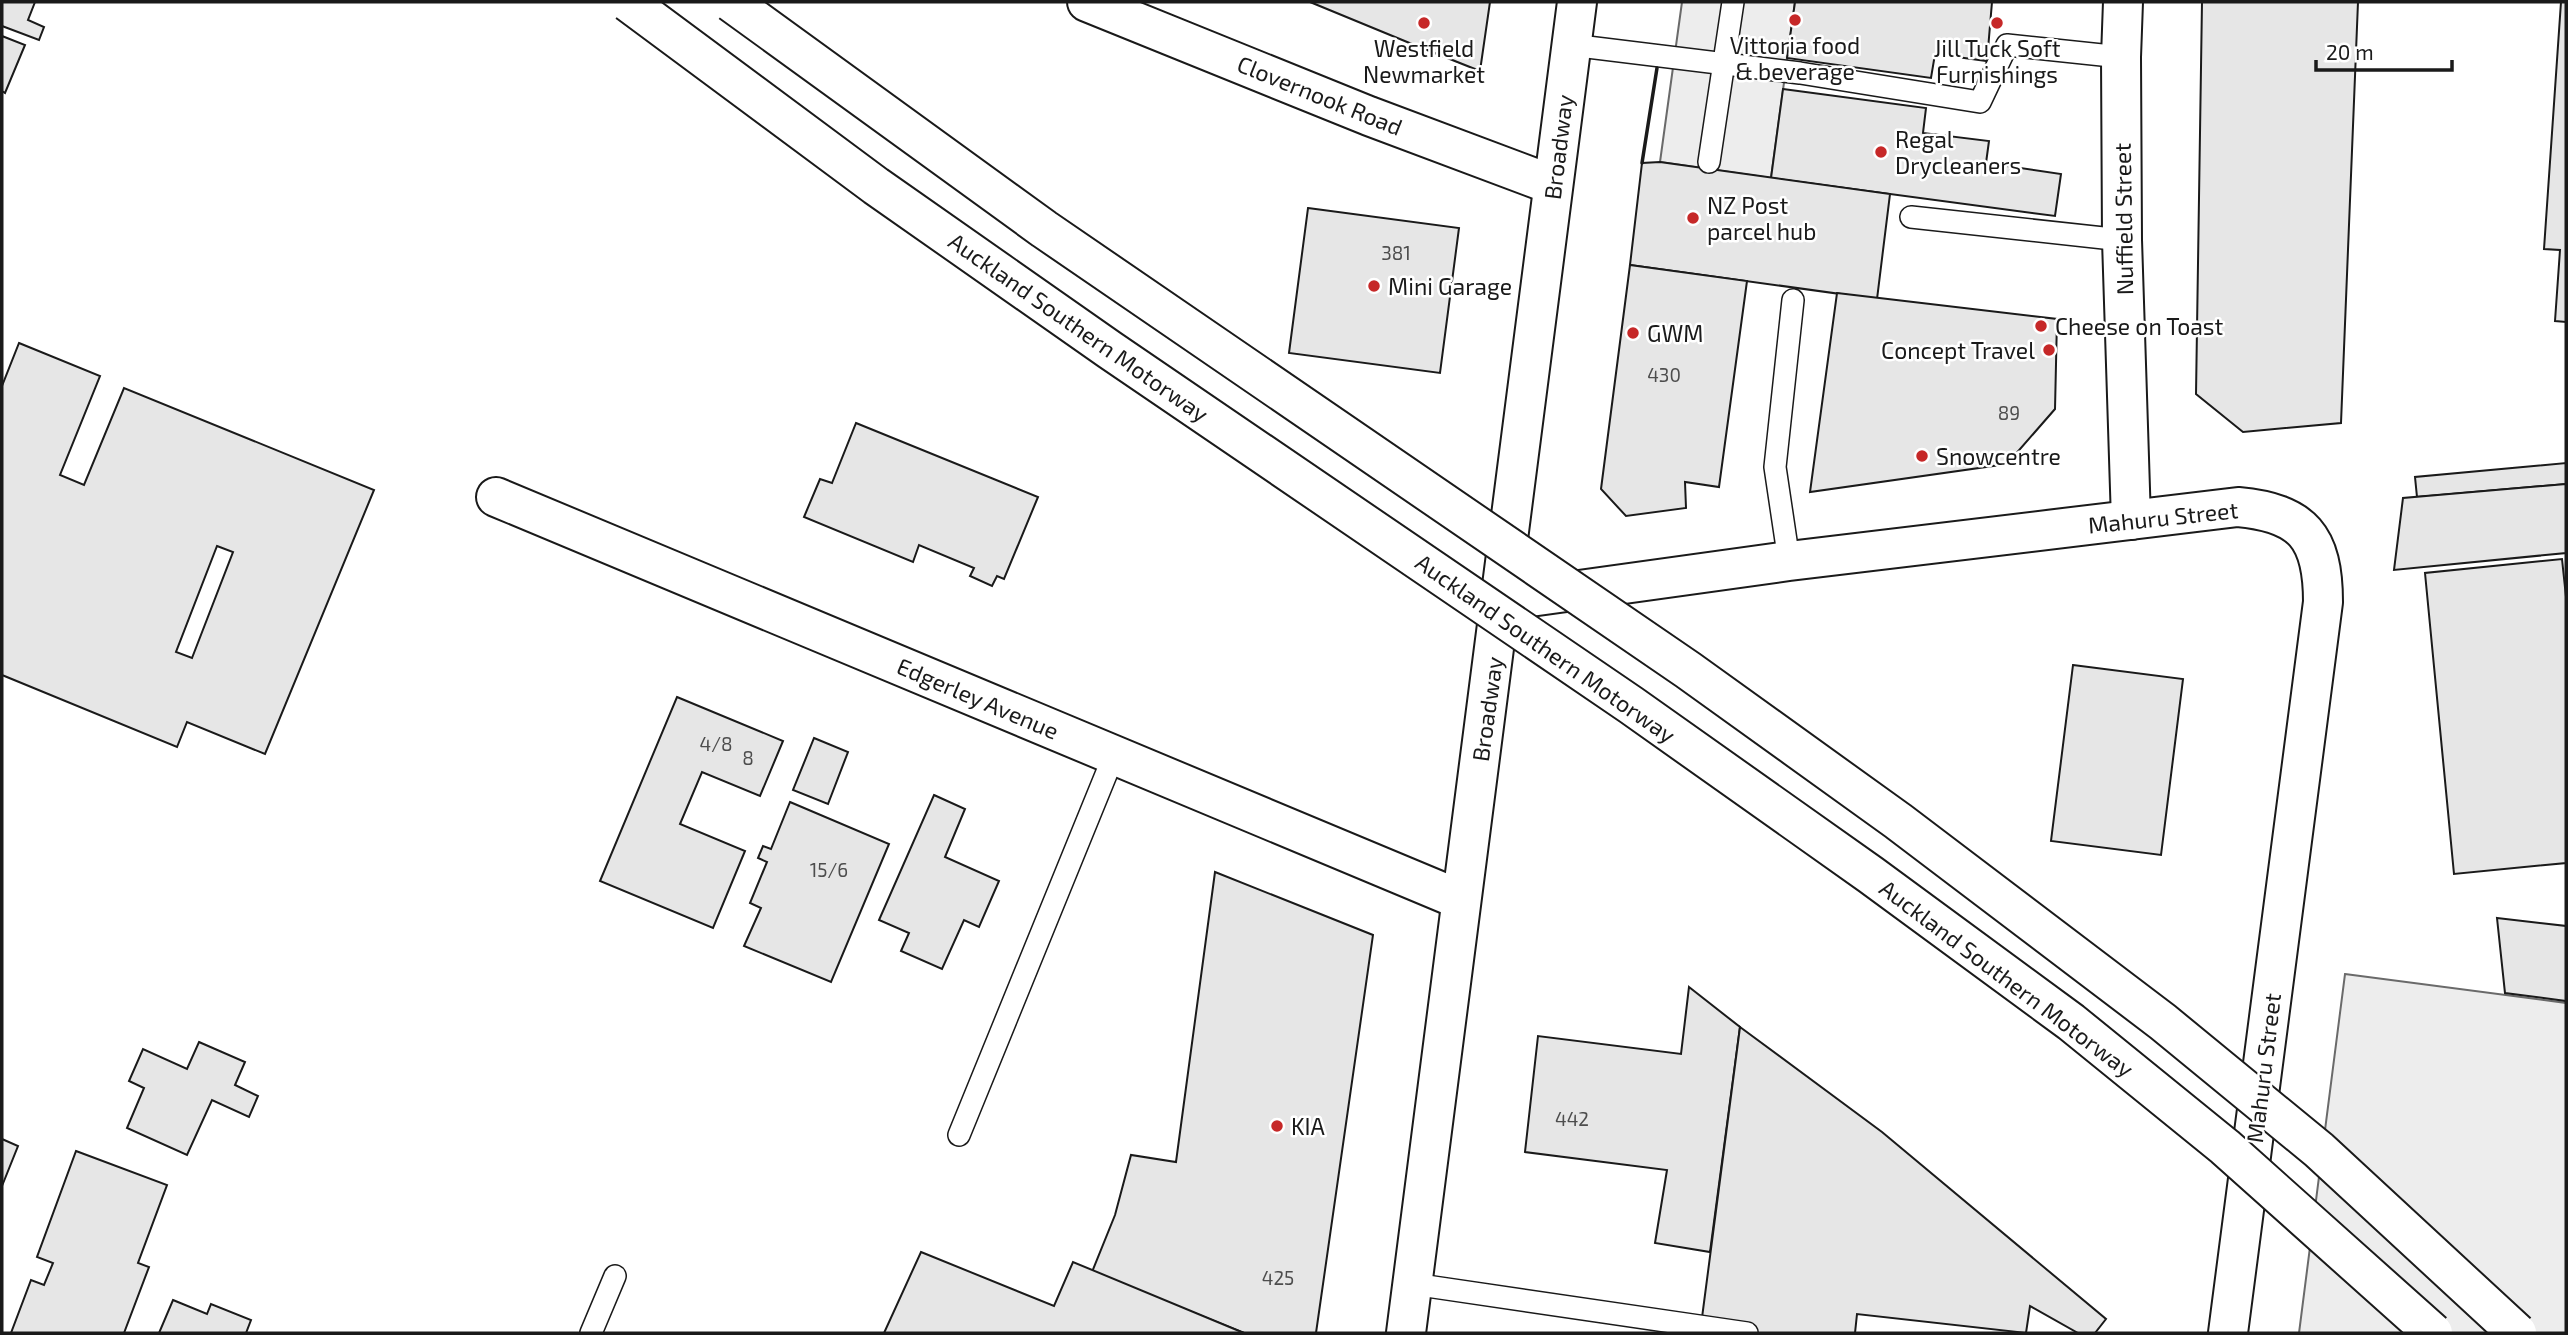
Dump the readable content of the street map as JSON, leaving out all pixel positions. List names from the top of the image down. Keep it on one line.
{"streets":{"main road":["Clovernook Road","Broadway","Nuffield Street","Auckland Southern Motorway","Mahuru Street","Edgerley Avenue"]},"crossings":[["Clovernook Road","Broadway"],["Broadway","Mahuru Street"],["Broadway","Edgerley Avenue"],["Nuffield Street","Mahuru Street"]],"places":["Vittoria food & beverage","Westfield Newmarket","Jill Tuck Soft Furnishings","Regal Drycleaners","NZ Post parcel hub","Mini Garage","Cheese on Toast","GWM","Concept Travel","Snowcentre","KIA"],"house_numbers":["381","430","89","4/8","8","15/6","442","425"],"scale_bar":"20 m"}
